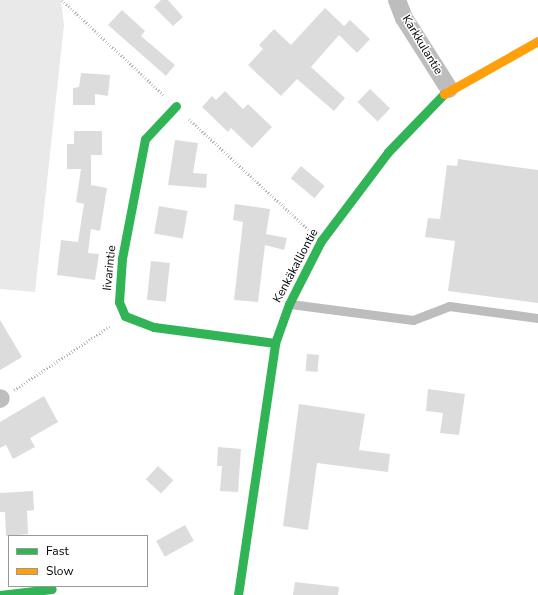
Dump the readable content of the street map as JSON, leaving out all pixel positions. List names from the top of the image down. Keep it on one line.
{"streets":{"street":["Karkkulantie","Kenkäkalliontie","Iivarintie"]},"crossings":[["Karkkulantie","Kenkäkalliontie"]],"legend":["Fast","Slow"]}
